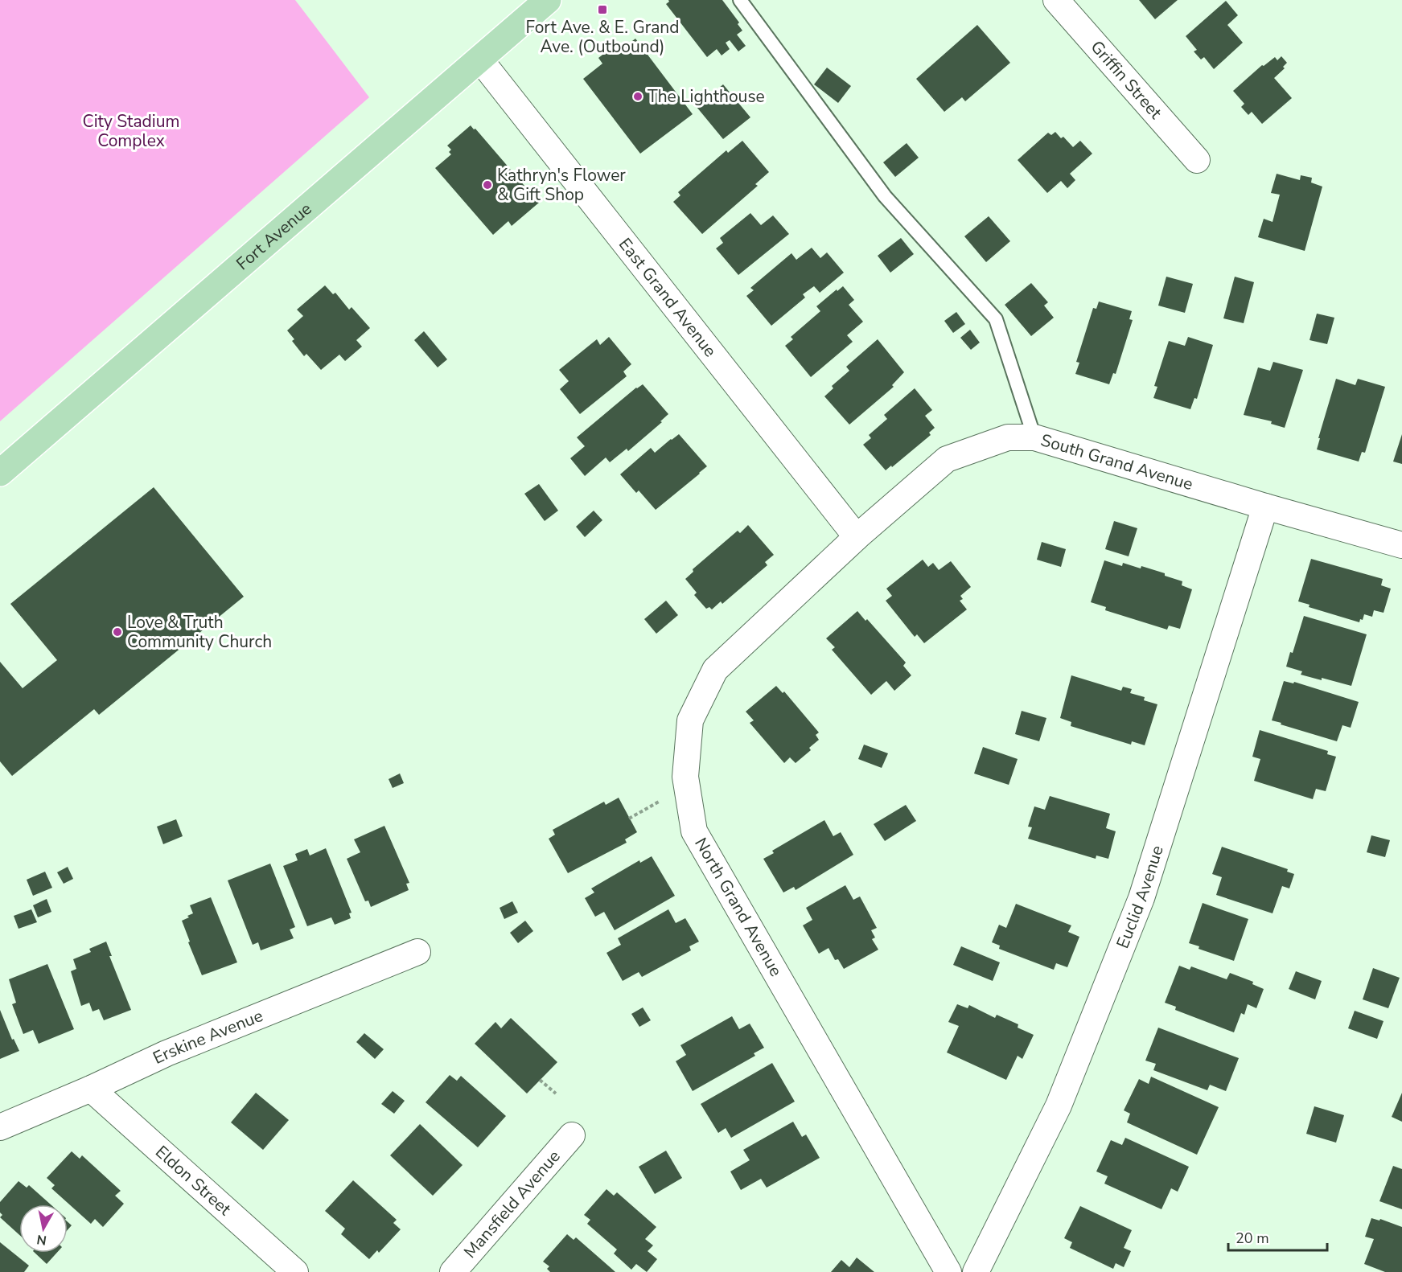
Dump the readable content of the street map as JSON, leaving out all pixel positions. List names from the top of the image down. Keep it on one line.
{"streets":{"main road":["Fort Avenue"],"street":["Griffin Street","East Grand Avenue","South Grand Avenue","Euclid Avenue","North Grand Avenue","Erskine Avenue","Eldon Street","Mansfield Avenue"]},"crossings":[["Fort Avenue","East Grand Avenue"],["East Grand Avenue","South Grand Avenue"],["East Grand Avenue","North Grand Avenue"],["South Grand Avenue","Euclid Avenue"],["South Grand Avenue","North Grand Avenue"],["Erskine Avenue","Eldon Street"]],"parks":["City Stadium Complex"],"places":{"transit":["Fort Ave. & E. Grand Ave. (Outbound)"],"other":["The Lighthouse","Kathryn's Flower & Gift Shop","Love & Truth Community Church"]},"scale_bar":"20 m","north":"bottom"}
